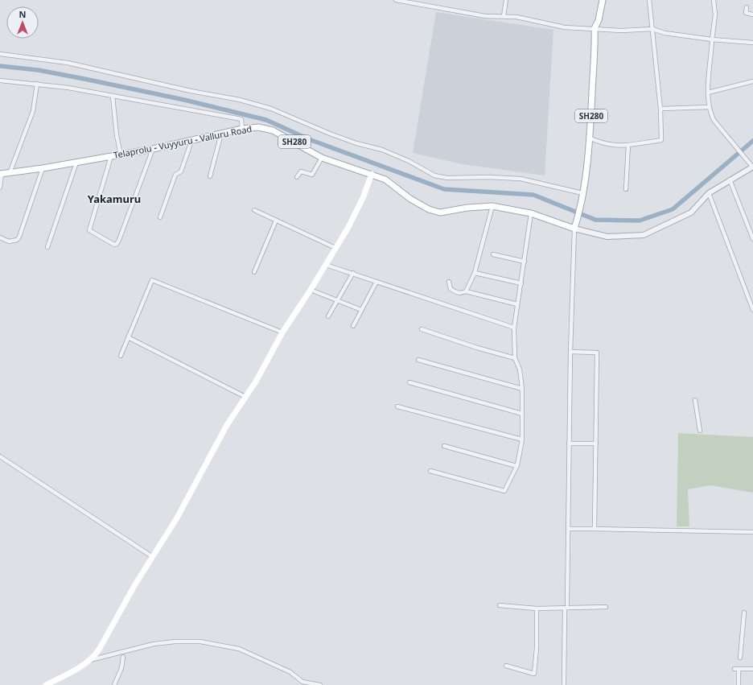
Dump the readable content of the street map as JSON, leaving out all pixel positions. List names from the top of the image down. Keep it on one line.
{"streets":{"main road":["SH280","Telaprolu - Vuyyuru - Valluru Road"]},"crossings":[["SH280","Telaprolu - Vuyyuru - Valluru Road"]],"districts":["Yakamuru"],"north":"top"}
